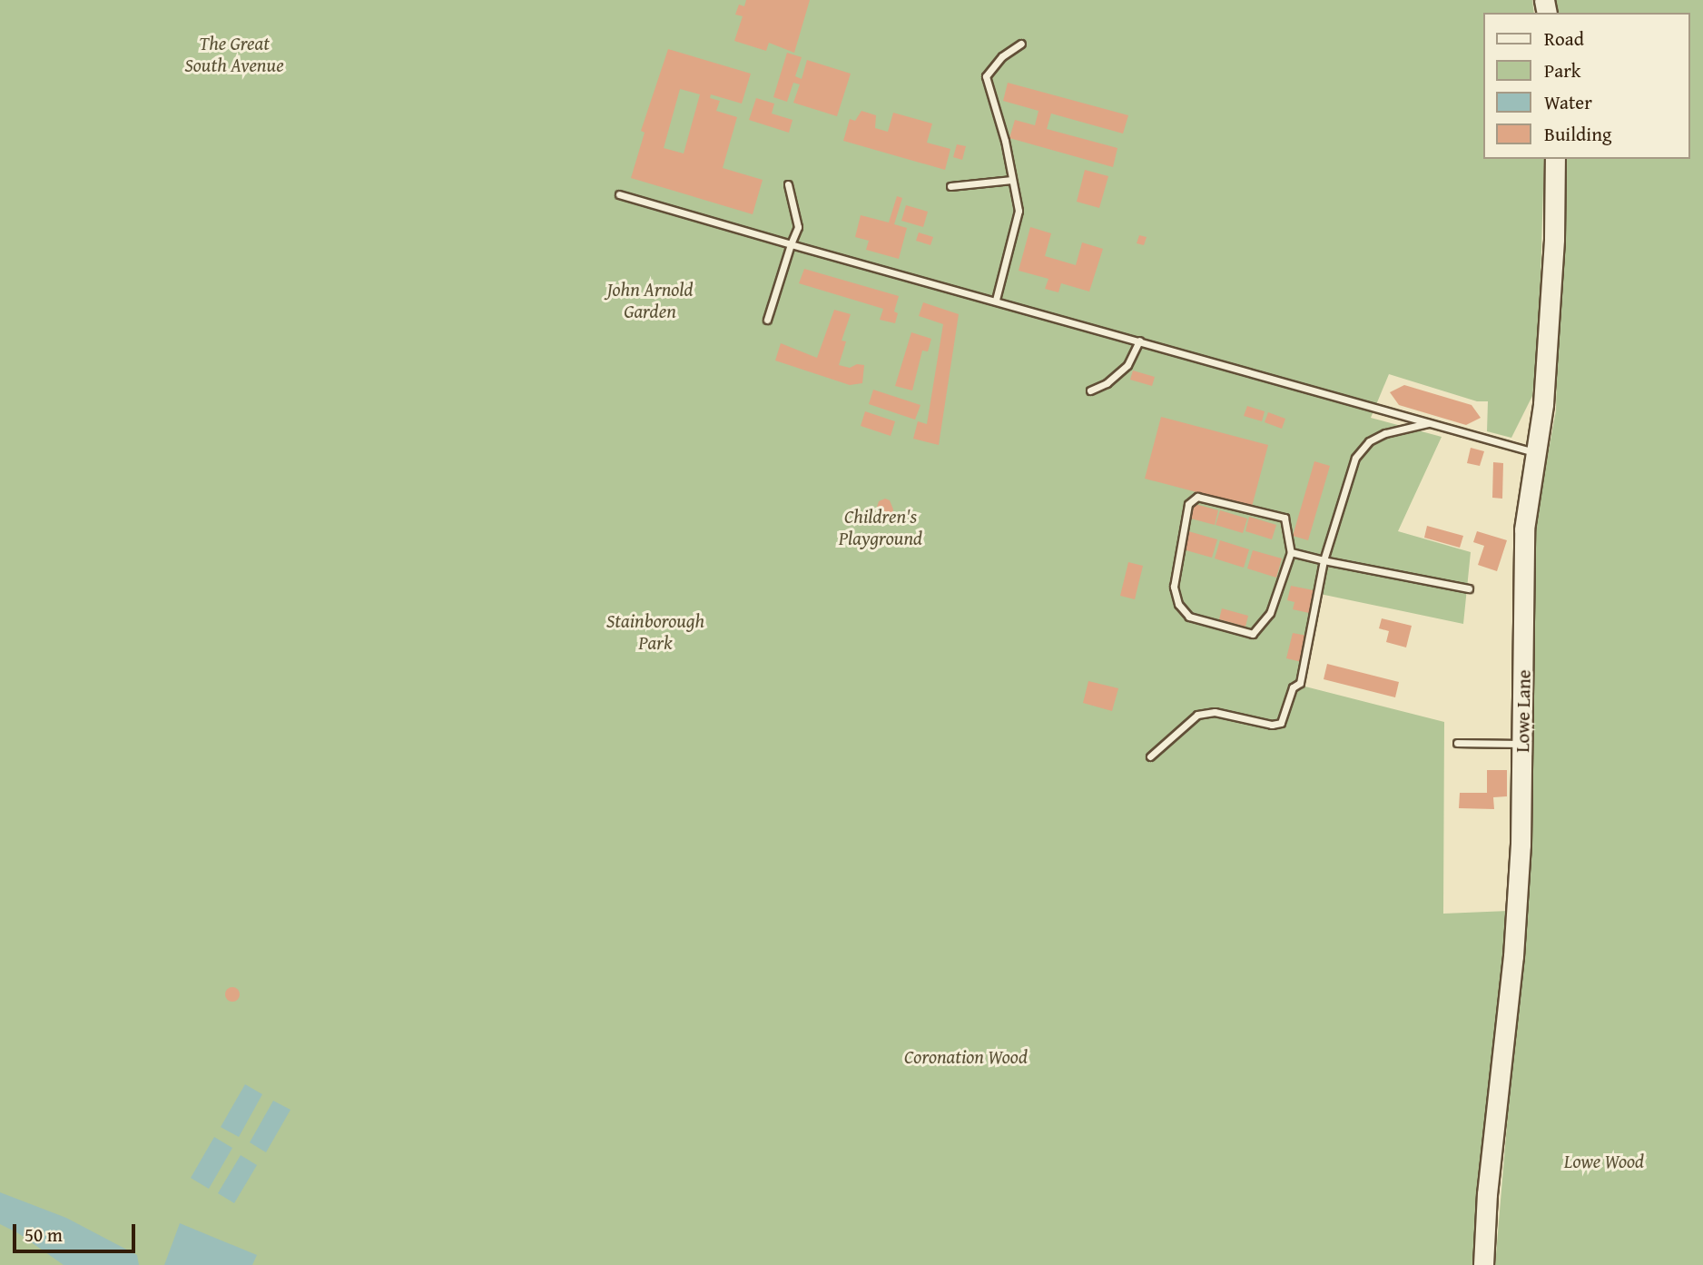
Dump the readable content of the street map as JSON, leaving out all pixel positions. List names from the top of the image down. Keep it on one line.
{"streets":{"street":["Lowe Lane"]},"parks":["The Great South Avenue","John Arnold Garden","Children's Playground","Stainborough Park","Coronation Wood","Lowe Wood"],"legend":["Road","Park","Water","Building"],"scale_bar":"50 m"}
